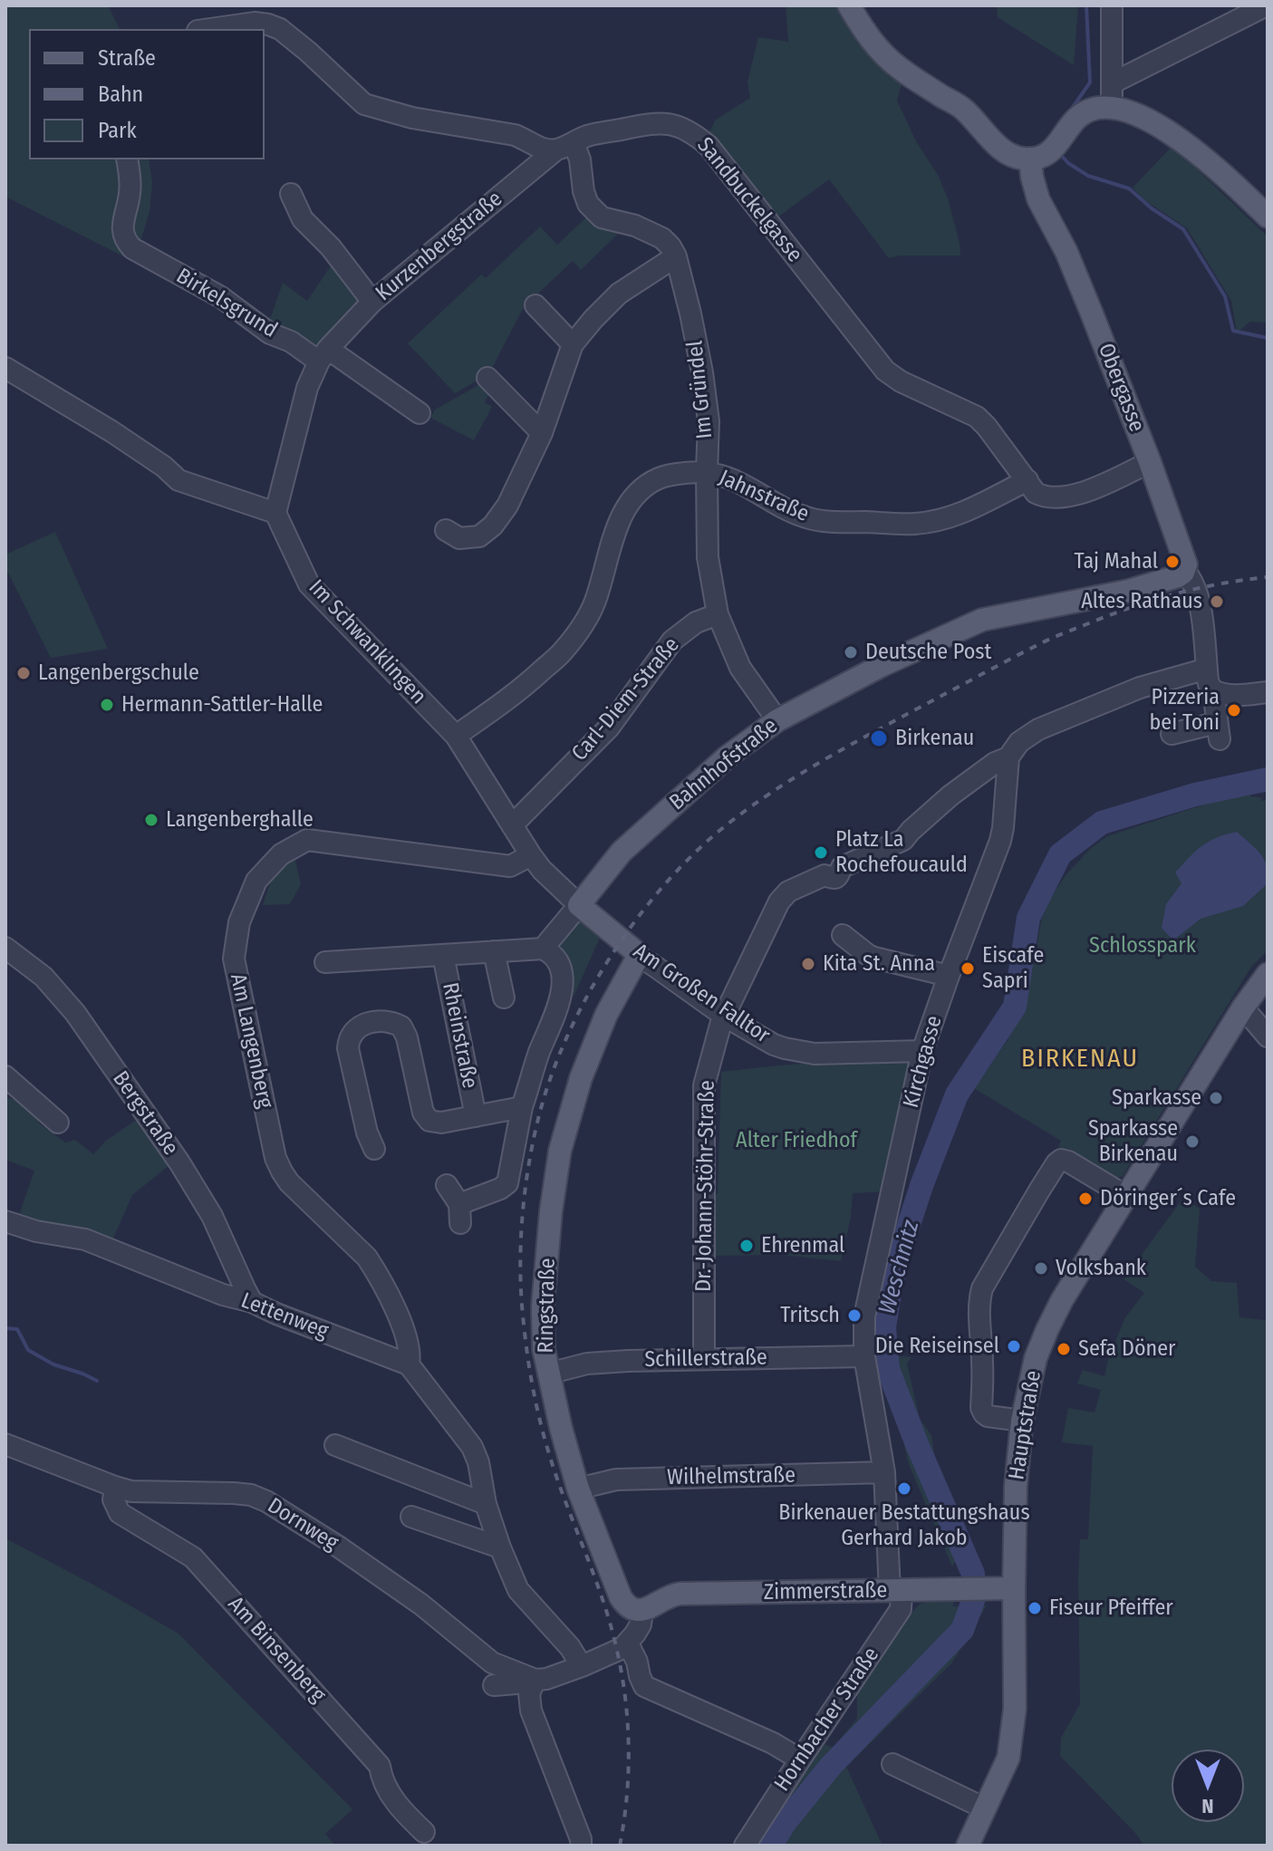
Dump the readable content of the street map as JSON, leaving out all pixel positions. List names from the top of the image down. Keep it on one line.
{"streets":{"main road":["Obergasse","Bahnhofstraße","Am Großen Falltor","Ringstraße","Hauptstraße","Zimmerstraße"],"street":["Sandbuckelgasse","Kurzenbergstraße","Birkelsgrund","Im Gründel","Jahnstraße","Im Schwanklingen","Carl-Diem-Straße","Rheinstraße","Am Langenberg","Kirchgasse","Bergstraße","Dr.-Johann-Stöhr-Straße","Lettenweg","Schillerstraße","Wilhelmstraße","Dornweg","Am Binsenberg","Hornbacher Straße"]},"crossings":[["Sandbuckelgasse","Kurzenbergstraße"],["Sandbuckelgasse","Obergasse"],["Sandbuckelgasse","Jahnstraße"],["Kurzenbergstraße","Birkelsgrund"],["Kurzenbergstraße","Im Schwanklingen"],["Obergasse","Bahnhofstraße"],["Im Gründel","Jahnstraße"],["Im Gründel","Carl-Diem-Straße"],["Im Gründel","Bahnhofstraße"],["Jahnstraße","Im Schwanklingen"],["Im Schwanklingen","Carl-Diem-Straße"],["Im Schwanklingen","Bahnhofstraße"],["Im Schwanklingen","Am Großen Falltor"],["Im Schwanklingen","Am Langenberg"],["Bahnhofstraße","Am Großen Falltor"],["Am Großen Falltor","Kirchgasse"],["Am Großen Falltor","Dr.-Johann-Stöhr-Straße"],["Am Großen Falltor","Ringstraße"],["Am Langenberg","Lettenweg"],["Kirchgasse","Dr.-Johann-Stöhr-Straße"],["Kirchgasse","Schillerstraße"],["Kirchgasse","Wilhelmstraße"],["Kirchgasse","Zimmerstraße"],["Kirchgasse","Hornbacher Straße"],["Bergstraße","Lettenweg"],["Dr.-Johann-Stöhr-Straße","Schillerstraße"],["Ringstraße","Schillerstraße"],["Ringstraße","Wilhelmstraße"],["Ringstraße","Zimmerstraße"],["Hauptstraße","Zimmerstraße"],["Dornweg","Am Binsenberg"],["Zimmerstraße","Hornbacher Straße"]],"districts":["BIRKENAU"],"water":["Weschnitz"],"parks":["Schlosspark","Alter Friedhof"],"places":["Taj Mahal","Altes Rathaus","Deutsche Post","Langenbergschule","Hermann-Sattler-Halle","Pizzeria bei Toni","Birkenau","Langenberghalle","Platz La Rochefoucauld","Kita St. Anna","Eiscafe Sapri","Sparkasse","Sparkasse Birkenau","Döringer´s Cafe","Ehrenmal","Volksbank","Tritsch","Die Reiseinsel","Sefa Döner","Birkenauer Bestattungshaus Gerhard Jakob","Fiseur Pfeiffer"],"legend":["Straße","Bahn","Park"],"north":"bottom"}
